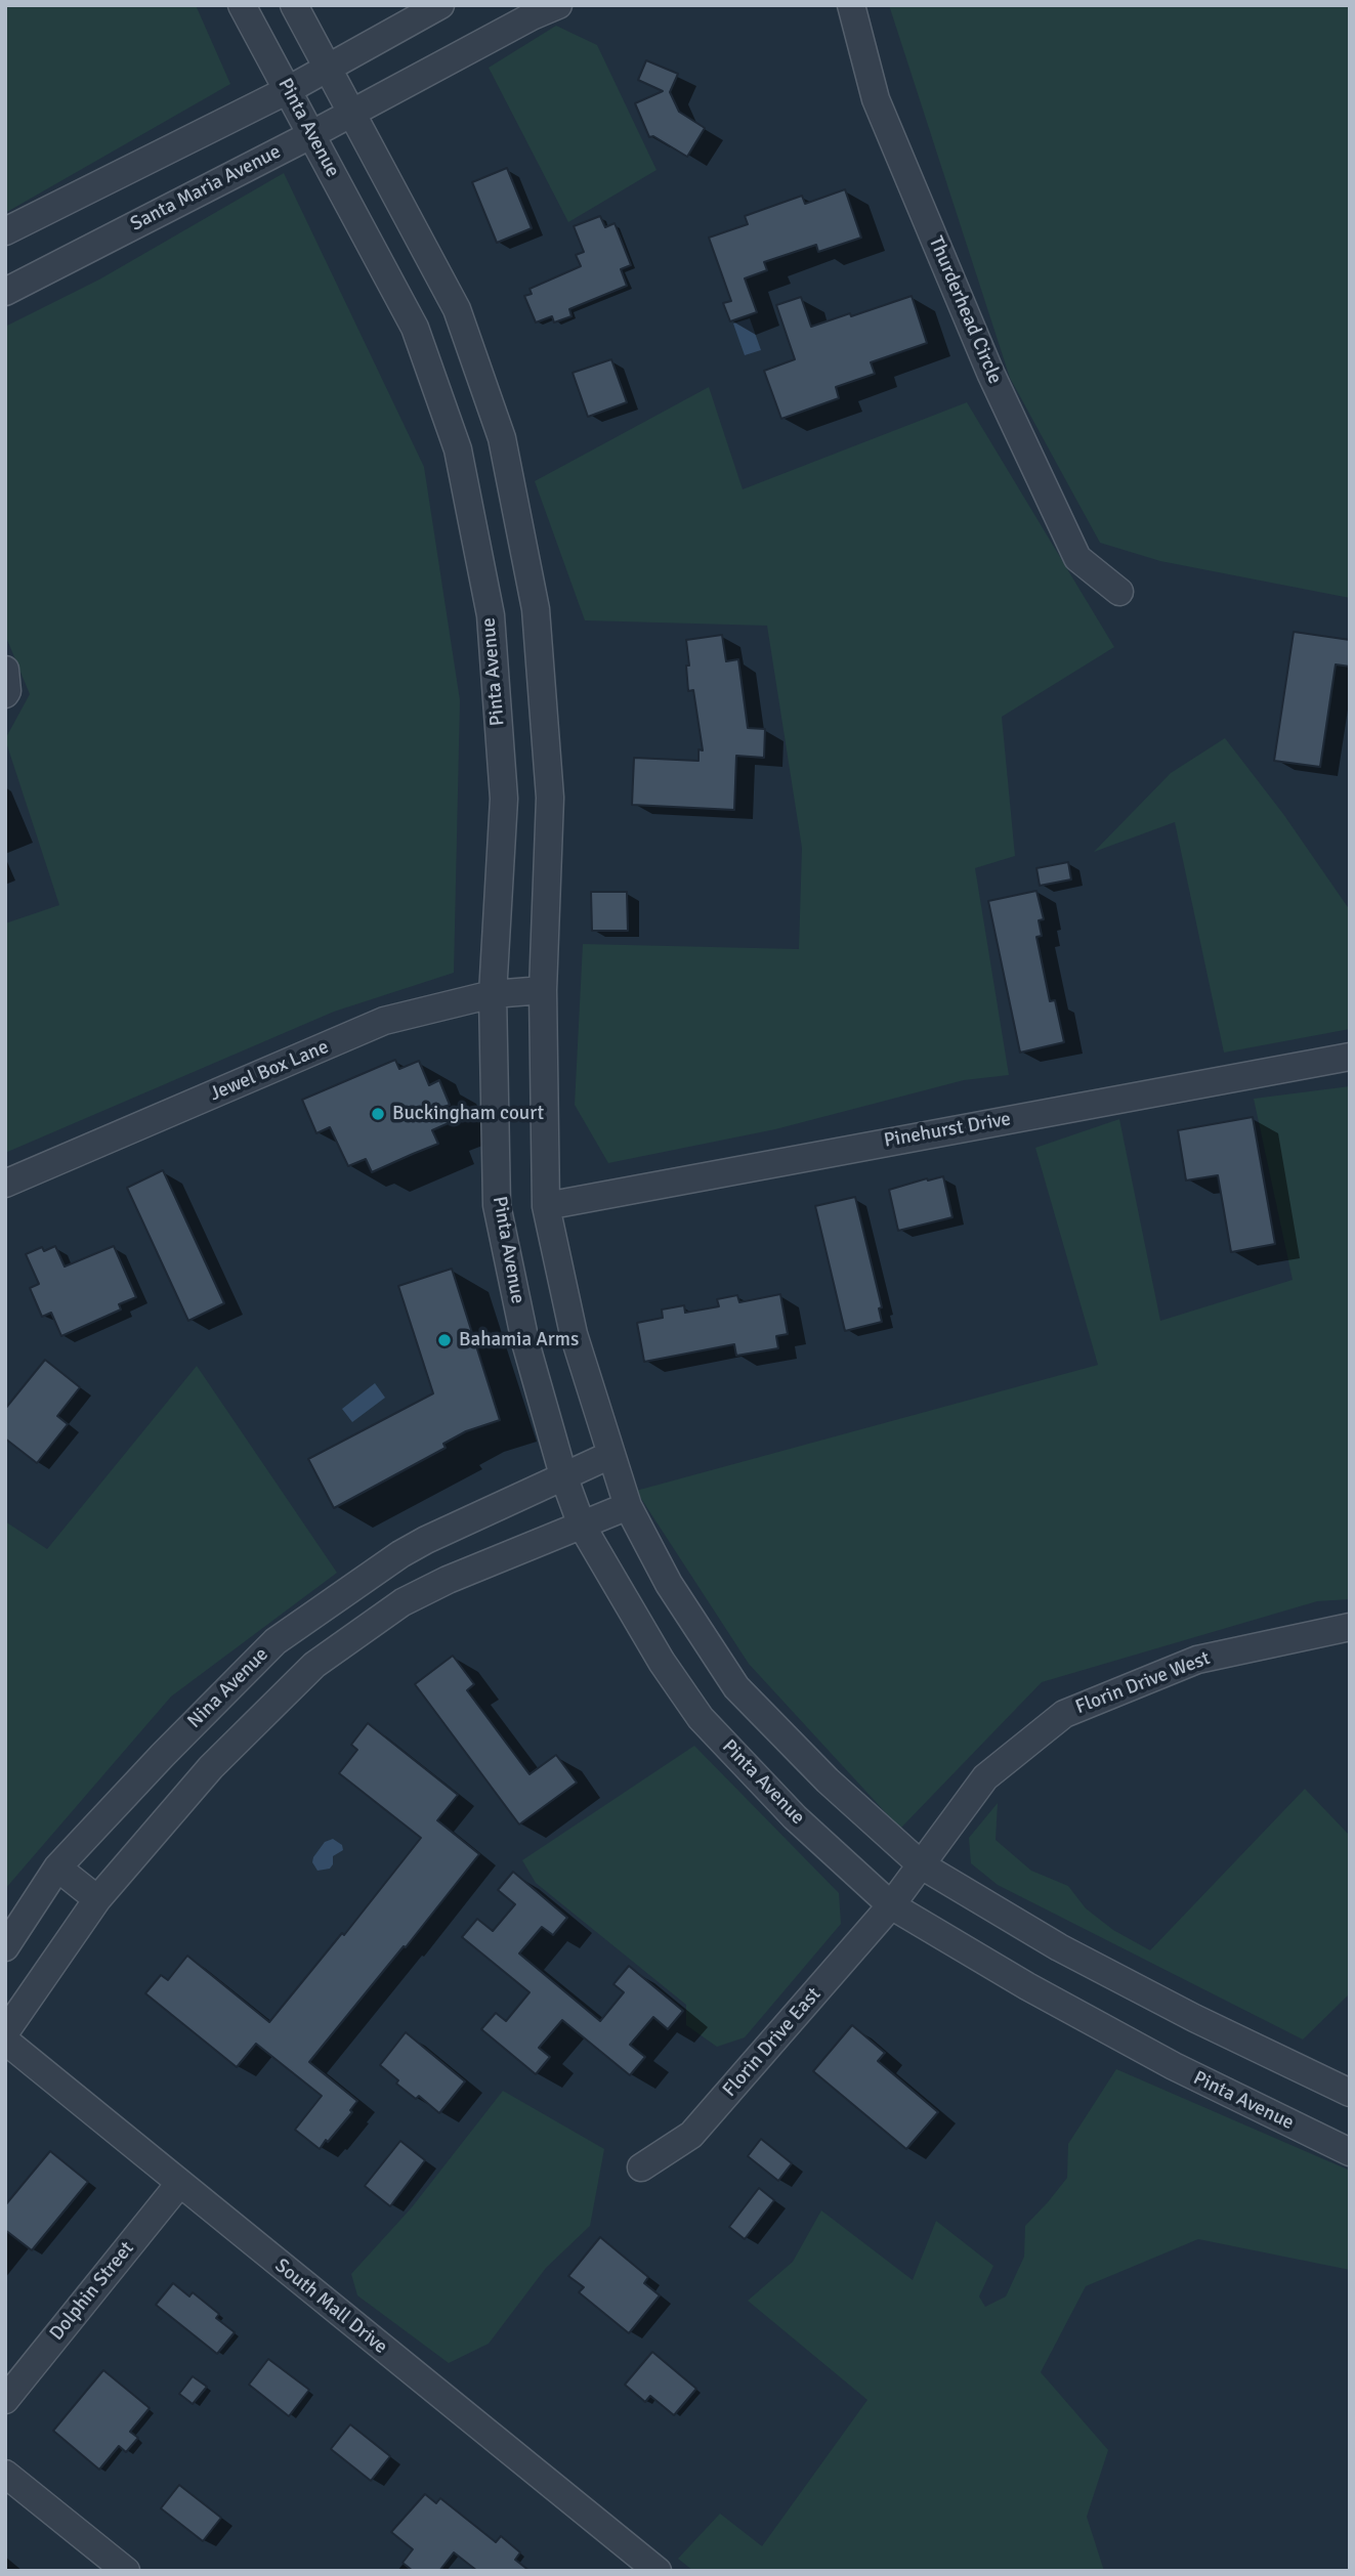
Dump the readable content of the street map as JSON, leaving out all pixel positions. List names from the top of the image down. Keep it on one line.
{"streets":{"street":["Pinta Avenue","Santa Maria Avenue","Thurderhead Circle","Jewel Box Lane","Pinehurst Drive","Florin Drive West","Nina Avenue","Florin Drive East","Dolphin Street","South Mall Drive"]},"crossings":[["Pinta Avenue","Santa Maria Avenue"],["Pinta Avenue","Jewel Box Lane"],["Pinta Avenue","Florin Drive West"],["Pinta Avenue","Nina Avenue"],["Pinta Avenue","Florin Drive East"],["Florin Drive West","Florin Drive East"],["Dolphin Street","South Mall Drive"]],"places":["Buckingham court","Bahamia Arms"]}
